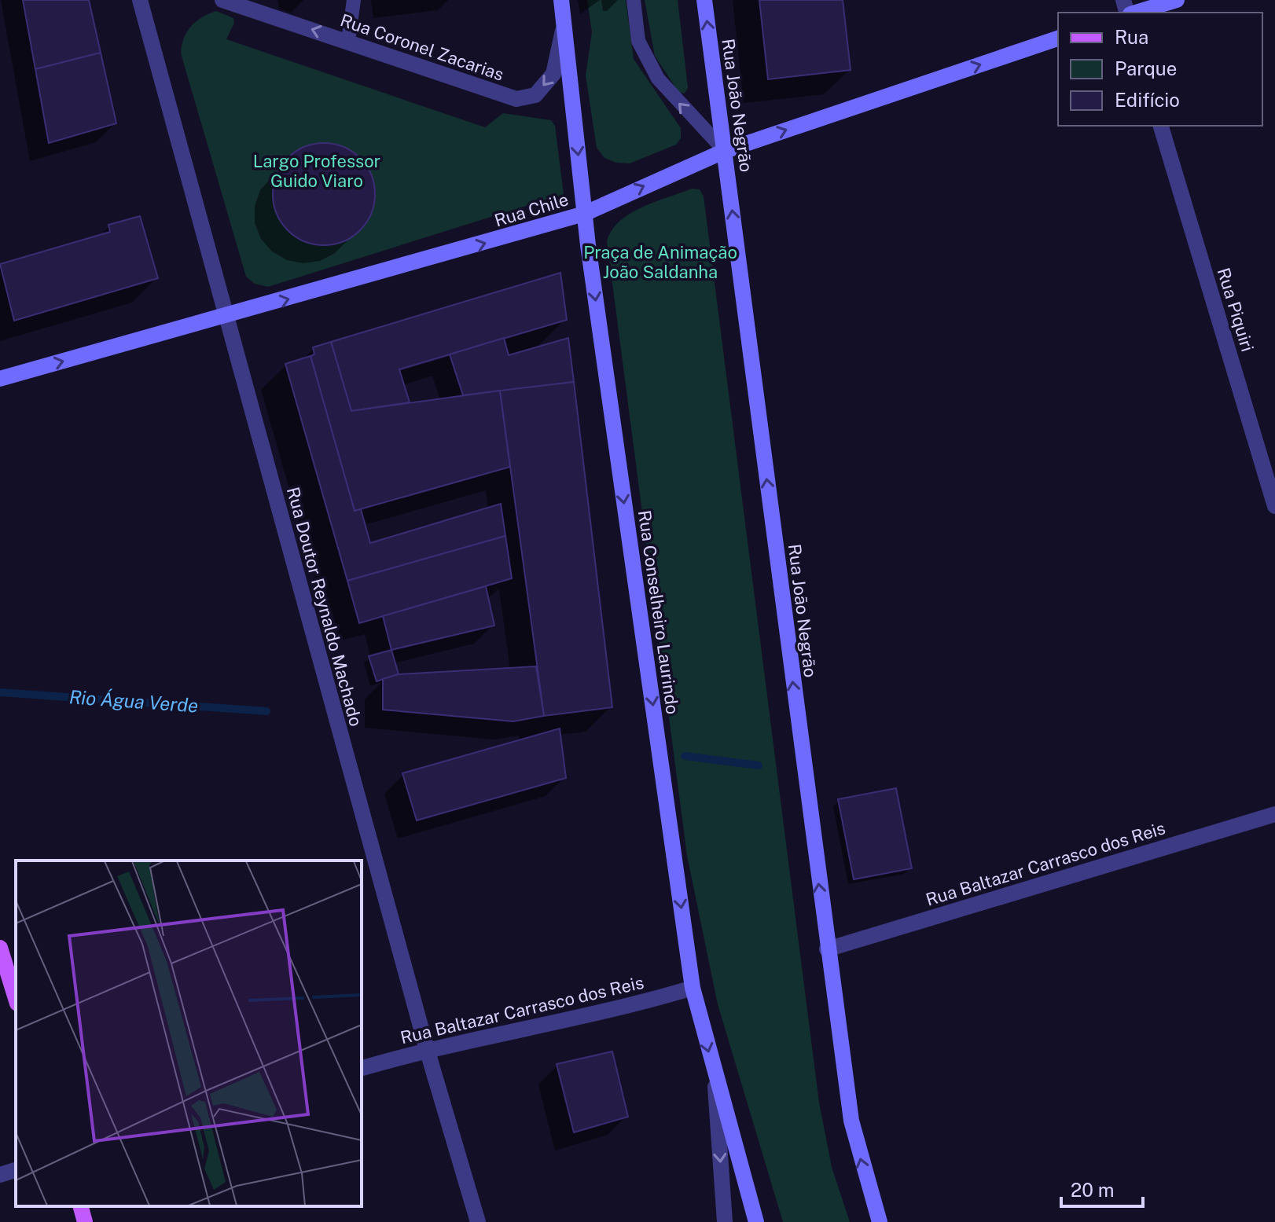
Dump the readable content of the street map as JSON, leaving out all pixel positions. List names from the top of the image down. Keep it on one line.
{"streets":{"main road":["Rua João Negrão","Rua Chile","Rua Conselheiro Laurindo"],"street":["Rua Coronel Zacarias","Rua Piquiri","Rua Doutor Reynaldo Machado","Rua Baltazar Carrasco dos Reis"]},"crossings":[["Rua Coronel Zacarias","Rua Conselheiro Laurindo"],["Rua João Negrão","Rua Chile"],["Rua João Negrão","Rua Baltazar Carrasco dos Reis"],["Rua Chile","Rua Doutor Reynaldo Machado"],["Rua Chile","Rua Conselheiro Laurindo"],["Rua Doutor Reynaldo Machado","Rua Baltazar Carrasco dos Reis"],["Rua Conselheiro Laurindo","Rua Baltazar Carrasco dos Reis"]],"one_way":["Rua Coronel Zacarias","Rua João Negrão","Rua Chile","Rua Conselheiro Laurindo"],"water":["Rio Água Verde"],"parks":["Largo Professor Guido Viaro","Praça de Animação João Saldanha"],"legend":["Rua","Parque","Edifício"],"scale_bar":"20 m"}
